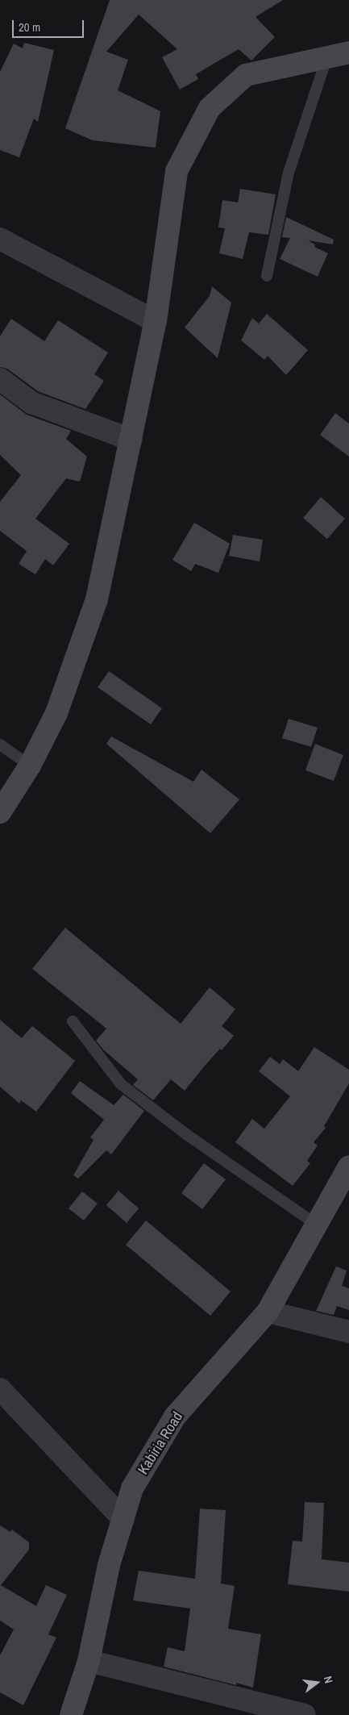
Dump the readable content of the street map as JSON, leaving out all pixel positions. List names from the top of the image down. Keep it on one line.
{"streets":{"main road":["Kabiria Road"]},"scale_bar":"20 m","north":"right"}
